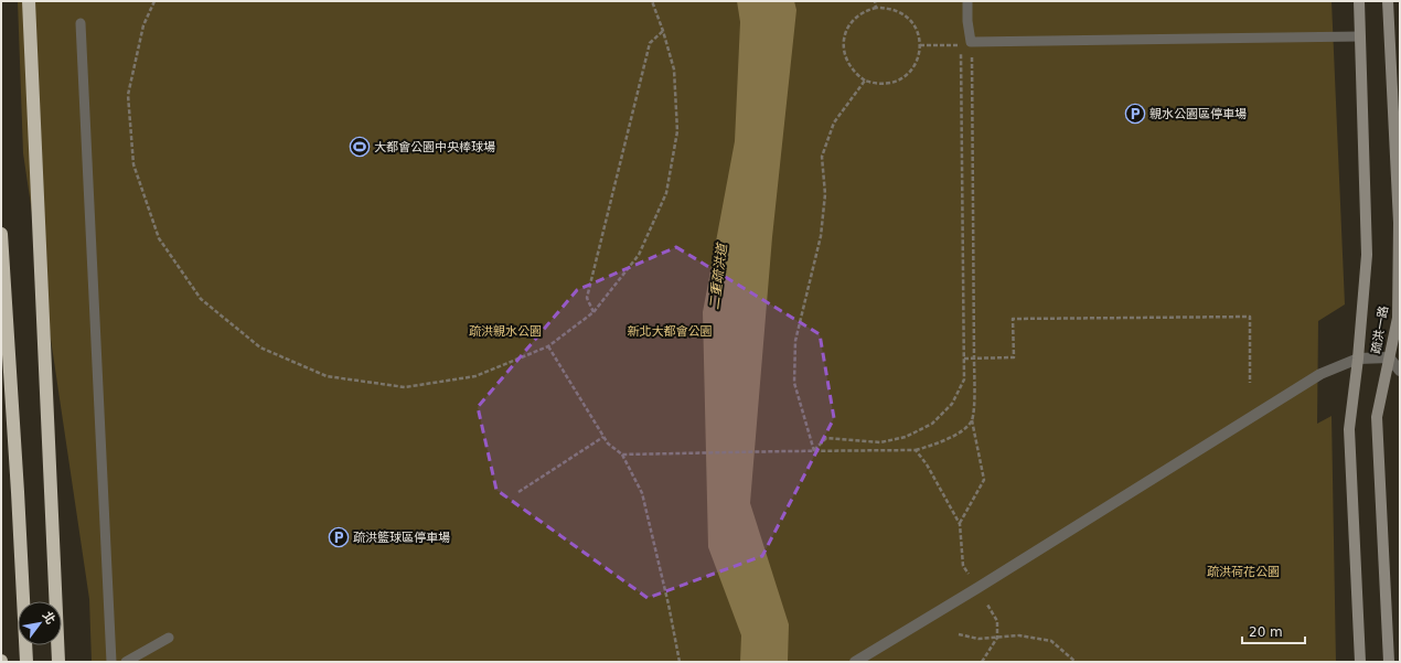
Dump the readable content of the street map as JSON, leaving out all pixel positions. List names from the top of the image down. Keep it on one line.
{"streets":{"street":["疏洪一路"]},"water":["二重疏洪道"],"parks":["疏洪親水公園","新北大都會公園","疏洪荷花公園"],"places":{"parking":["親水公園區停車場","疏洪籃球區停車場"],"sports":["大都會公園中央棒球場"]},"scale_bar":"20 m","north":"top right"}
